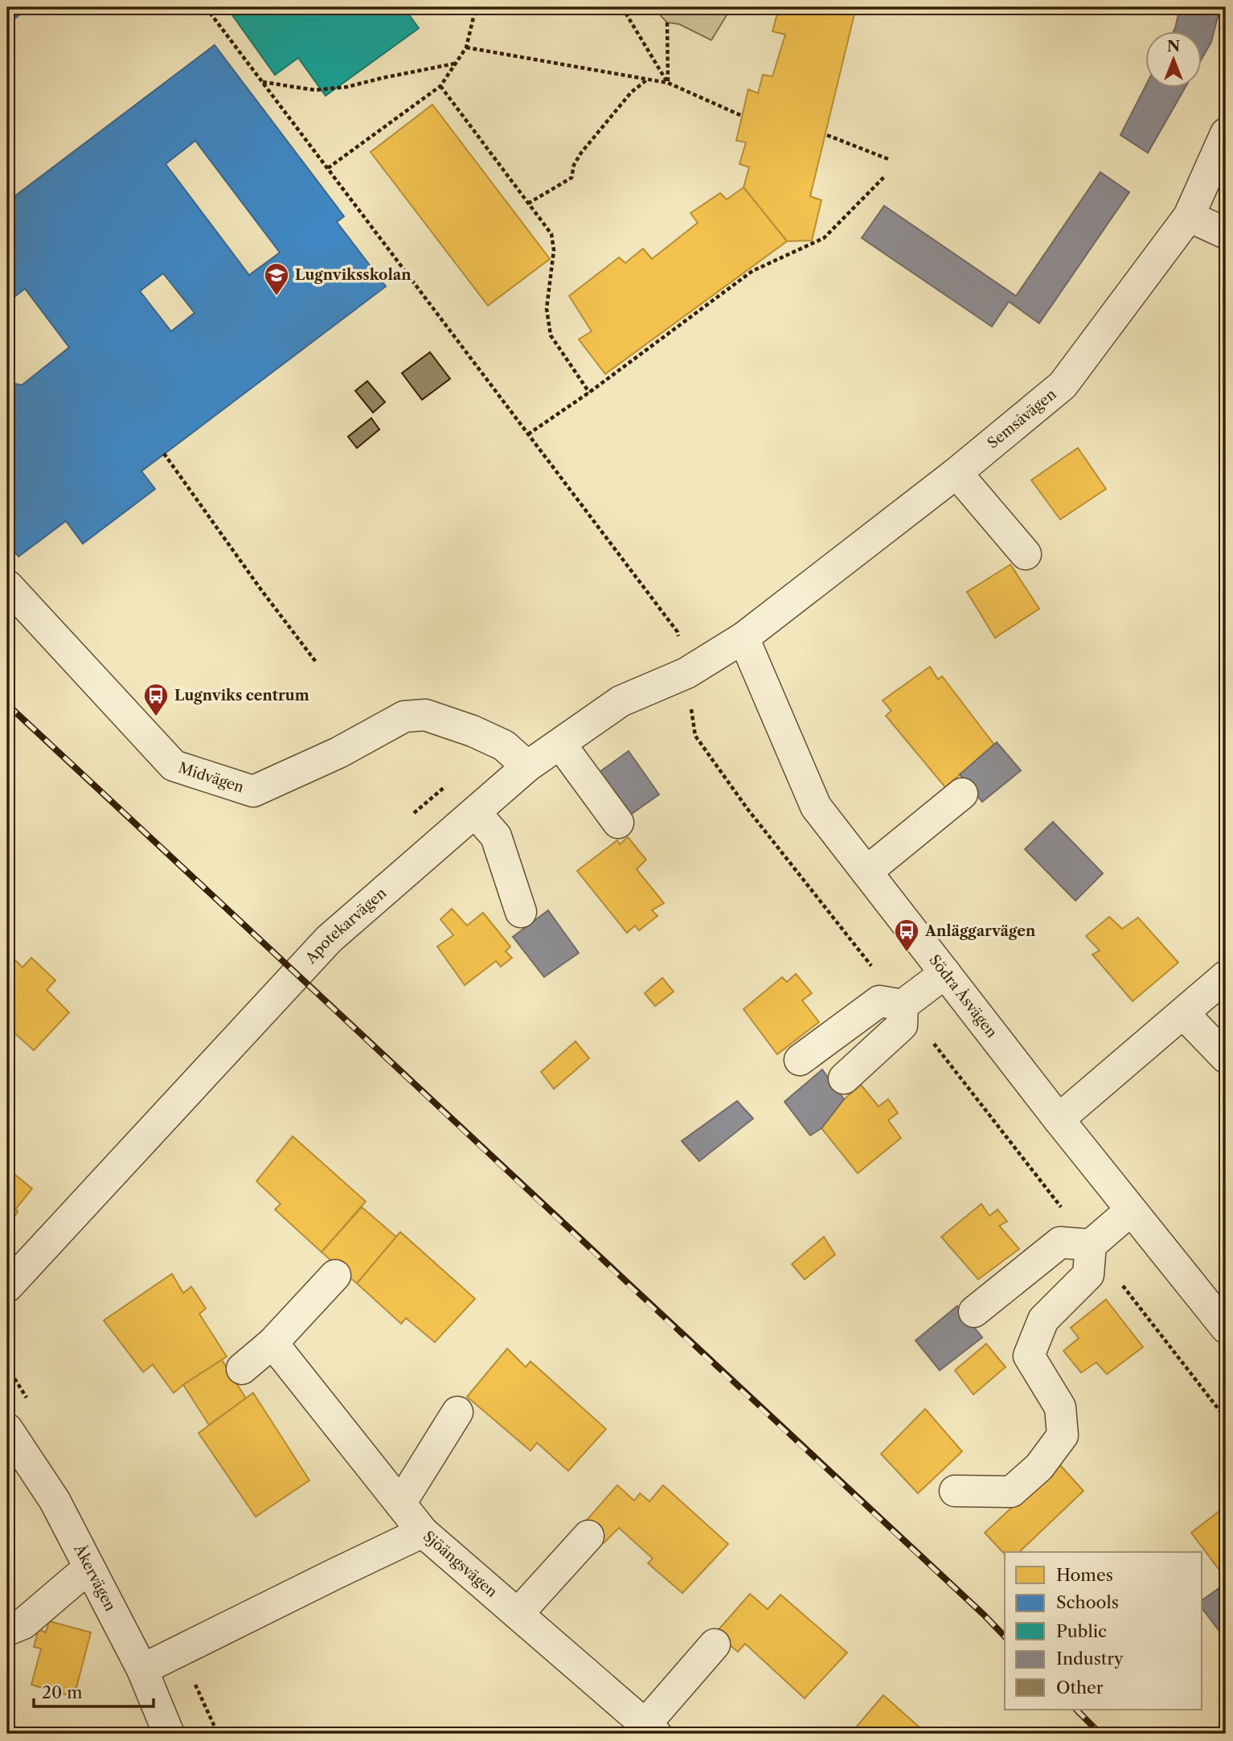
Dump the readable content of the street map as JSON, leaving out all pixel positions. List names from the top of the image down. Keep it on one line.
{"streets":{"street":["Semsåvägen","Midvägen","Apotekarvägen","Södra Åsvägen","Sjöängsvägen","Åkervägen"]},"crossings":[["Semsåvägen","Apotekarvägen"],["Semsåvägen","Södra Åsvägen"],["Midvägen","Apotekarvägen"],["Apotekarvägen","Södra Åsvägen"],["Sjöängsvägen","Åkervägen"]],"places":{"school or university":["Lugnviksskolan"],"bus stop":["Lugnviks centrum","Anläggarvägen"]},"legend":["Homes","Schools","Public","Industry","Other"],"scale_bar":"20 m","north":"top"}
